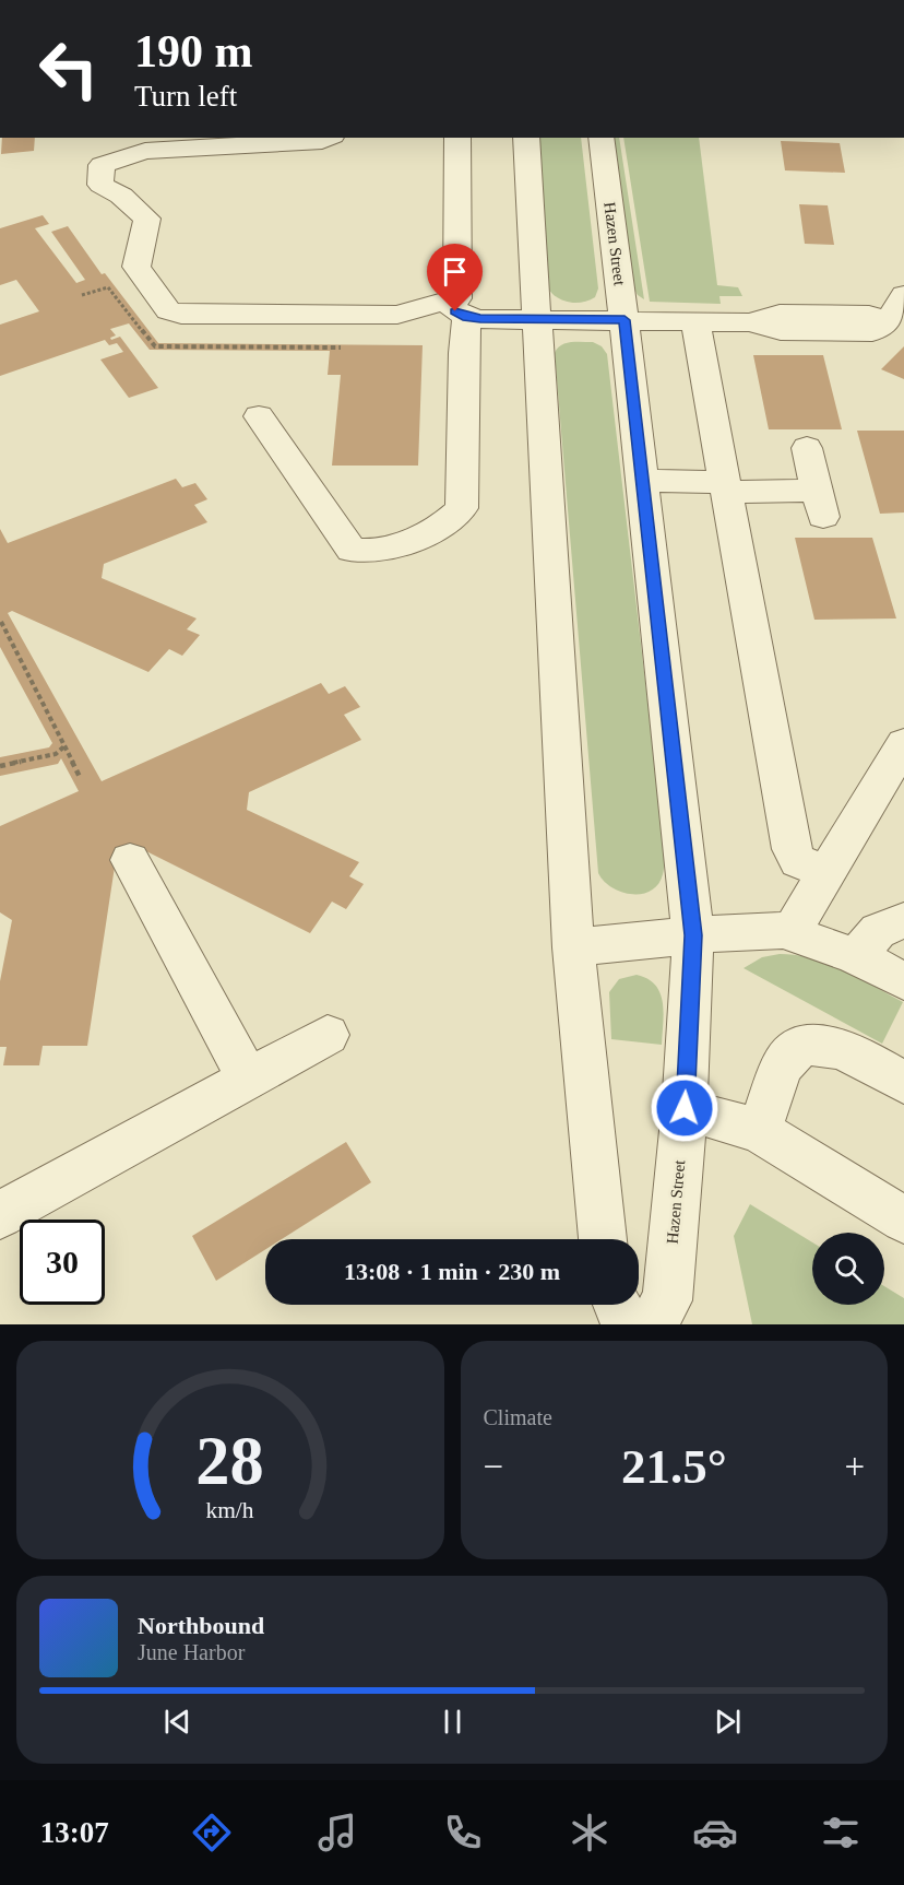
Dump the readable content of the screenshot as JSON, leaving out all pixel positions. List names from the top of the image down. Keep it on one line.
{"streets":{"street":["Hazen Street"]},"page":{"turn":["190 m","Turn left"],"limit":"30","trip":"13:08 · 1 min · 230 m","tile":"Climate","heat":["−","21.5°","+"],"song":["Northbound","June Harbor"],"tabs":"13:07","gauge":["28","km/h"]}}
